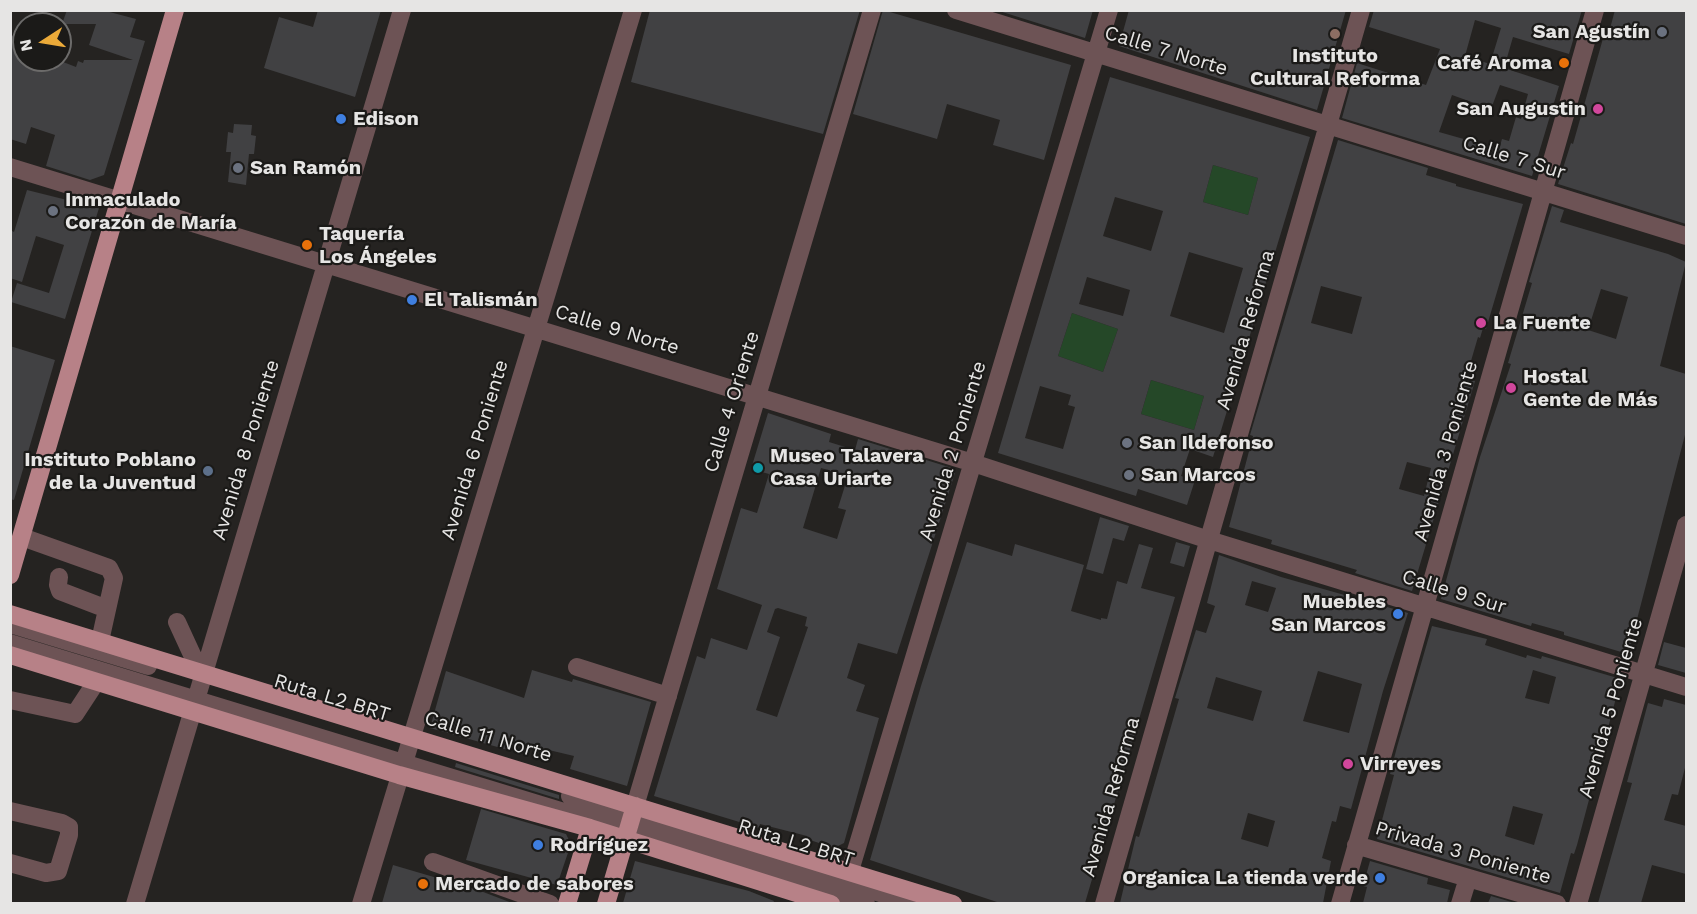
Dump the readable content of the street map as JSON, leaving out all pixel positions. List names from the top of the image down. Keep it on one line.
{"streets":{"main road":["Calle 11 Norte"],"street":["Calle 7 Norte","Calle 7 Sur","Calle 9 Norte","Avenida Reforma","Calle 4 Oriente","Avenida 8 Poniente","Avenida 6 Poniente","Avenida 2 Poniente","Avenida 3 Poniente","Calle 9 Sur","Ruta L2 BRT","Avenida 5 Poniente","Privada 3 Poniente"]},"crossings":[["Calle 7 Norte","Calle 7 Sur"],["Calle 7 Norte","Avenida Reforma"],["Calle 7 Norte","Avenida 2 Poniente"],["Calle 7 Sur","Avenida Reforma"],["Calle 7 Sur","Avenida 3 Poniente"],["Calle 9 Norte","Avenida Reforma"],["Calle 9 Norte","Calle 4 Oriente"],["Calle 9 Norte","Avenida 8 Poniente"],["Calle 9 Norte","Avenida 6 Poniente"],["Calle 9 Norte","Avenida 2 Poniente"],["Calle 9 Norte","Calle 9 Sur"],["Avenida Reforma","Calle 9 Sur"],["Calle 4 Oriente","Calle 11 Norte"],["Avenida 8 Poniente","Calle 11 Norte"],["Avenida 6 Poniente","Calle 11 Norte"],["Avenida 2 Poniente","Ruta L2 BRT"],["Avenida 2 Poniente","Calle 11 Norte"],["Avenida 3 Poniente","Calle 9 Sur"],["Avenida 3 Poniente","Privada 3 Poniente"],["Calle 9 Sur","Avenida 5 Poniente"],["Ruta L2 BRT","Calle 11 Norte"]],"places":["San Agustín","Instituto Cultural Reforma","Café Aroma","San Augustin","Edison","San Ramón","Inmaculado Corazón de María","Taquería Los Ángeles","El Talismán","La Fuente","Hostal Gente de Más","San Ildefonso","Museo Talavera Casa Uriarte","Instituto Poblano de la Juventud","San Marcos","Muebles San Marcos","Virreyes","Rodríguez","Organica La tienda verde","Mercado de sabores"],"north":"left"}
